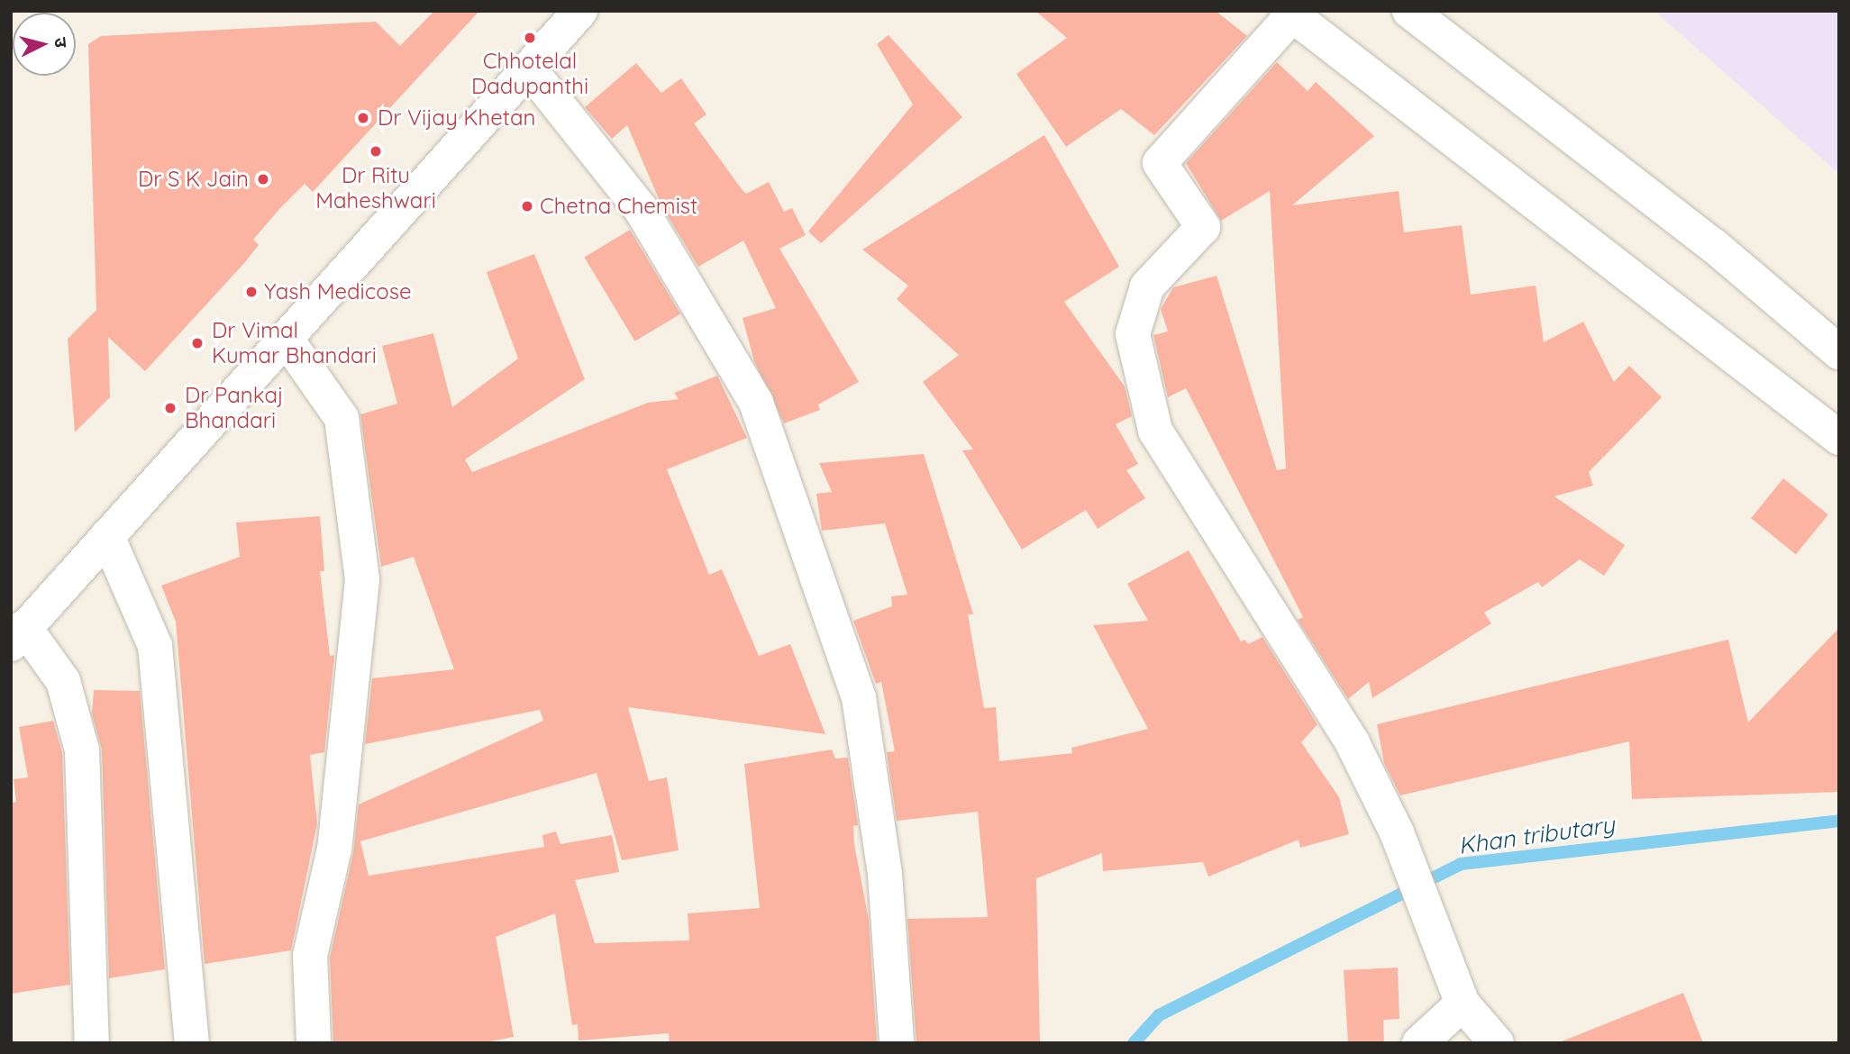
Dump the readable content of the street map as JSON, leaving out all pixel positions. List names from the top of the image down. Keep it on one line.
{"water":["Khan tributary"],"places":["Chhotelal Dadupanthi","Dr Vijay Khetan","Dr Ritu Maheshwari","Dr S K Jain","Chetna Chemist","Yash Medicose","Dr Vimal Kumar Bhandari","Dr Pankaj Bhandari"],"north":"right"}
